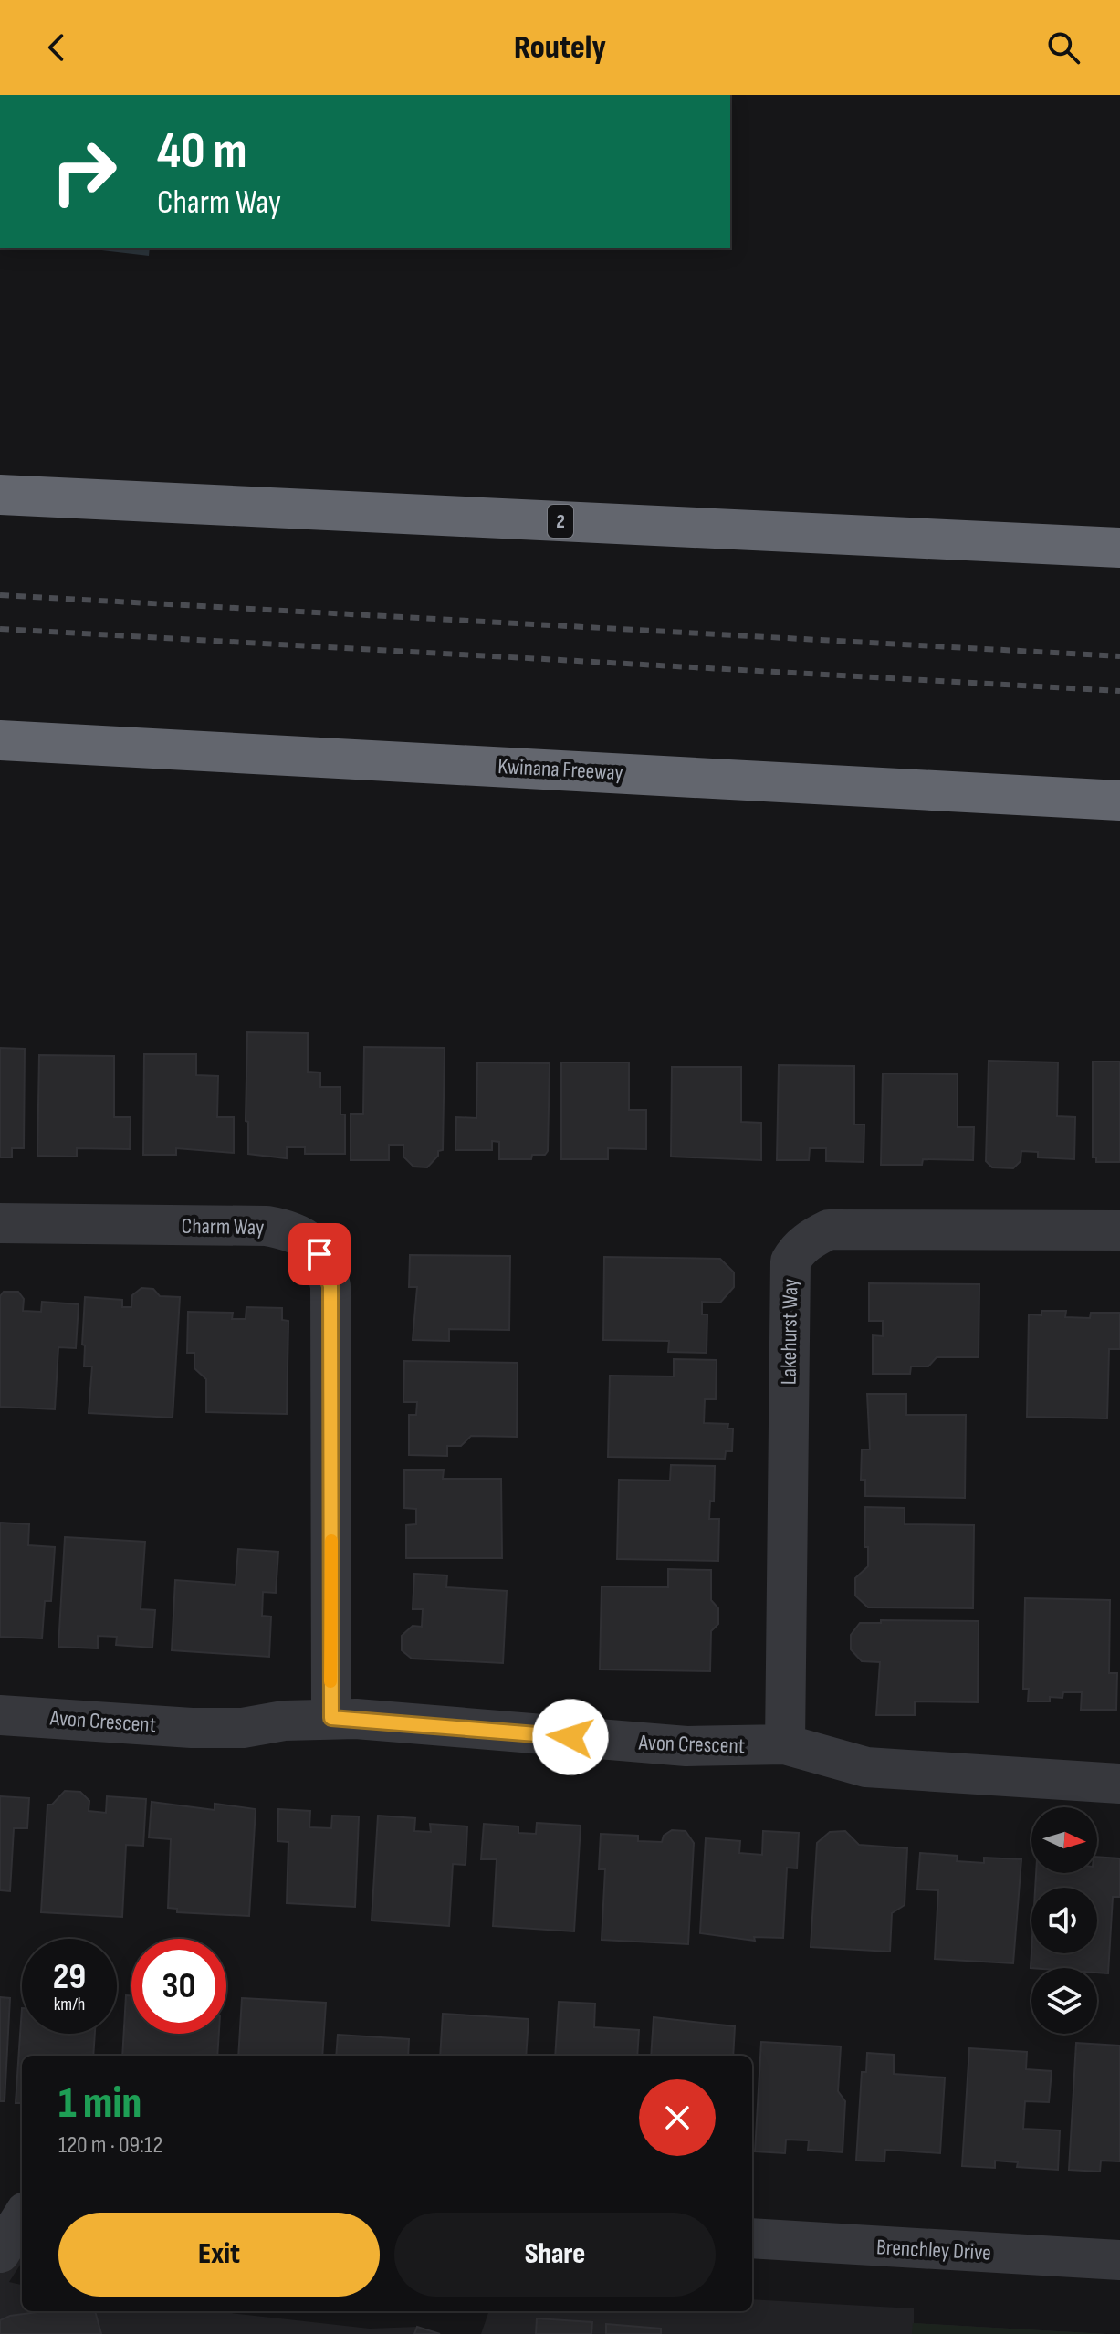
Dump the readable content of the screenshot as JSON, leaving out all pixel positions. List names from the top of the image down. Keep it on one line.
{"streets":{"highway":["2","Kwinana Freeway"],"street":["Charm Way","Lakehurst Way","Avon Crescent","Brenchley Drive"]},"crossings":[["Charm Way","Avon Crescent"],["Lakehurst Way","Avon Crescent"]],"north":"right","page":{"header":"Routely","turn":["40 m","Charm Way"],"speed":"29 km/h","limit":"30","heading":["1 min","120 m · 09:12"],"buttons":["Exit","Share"]}}
